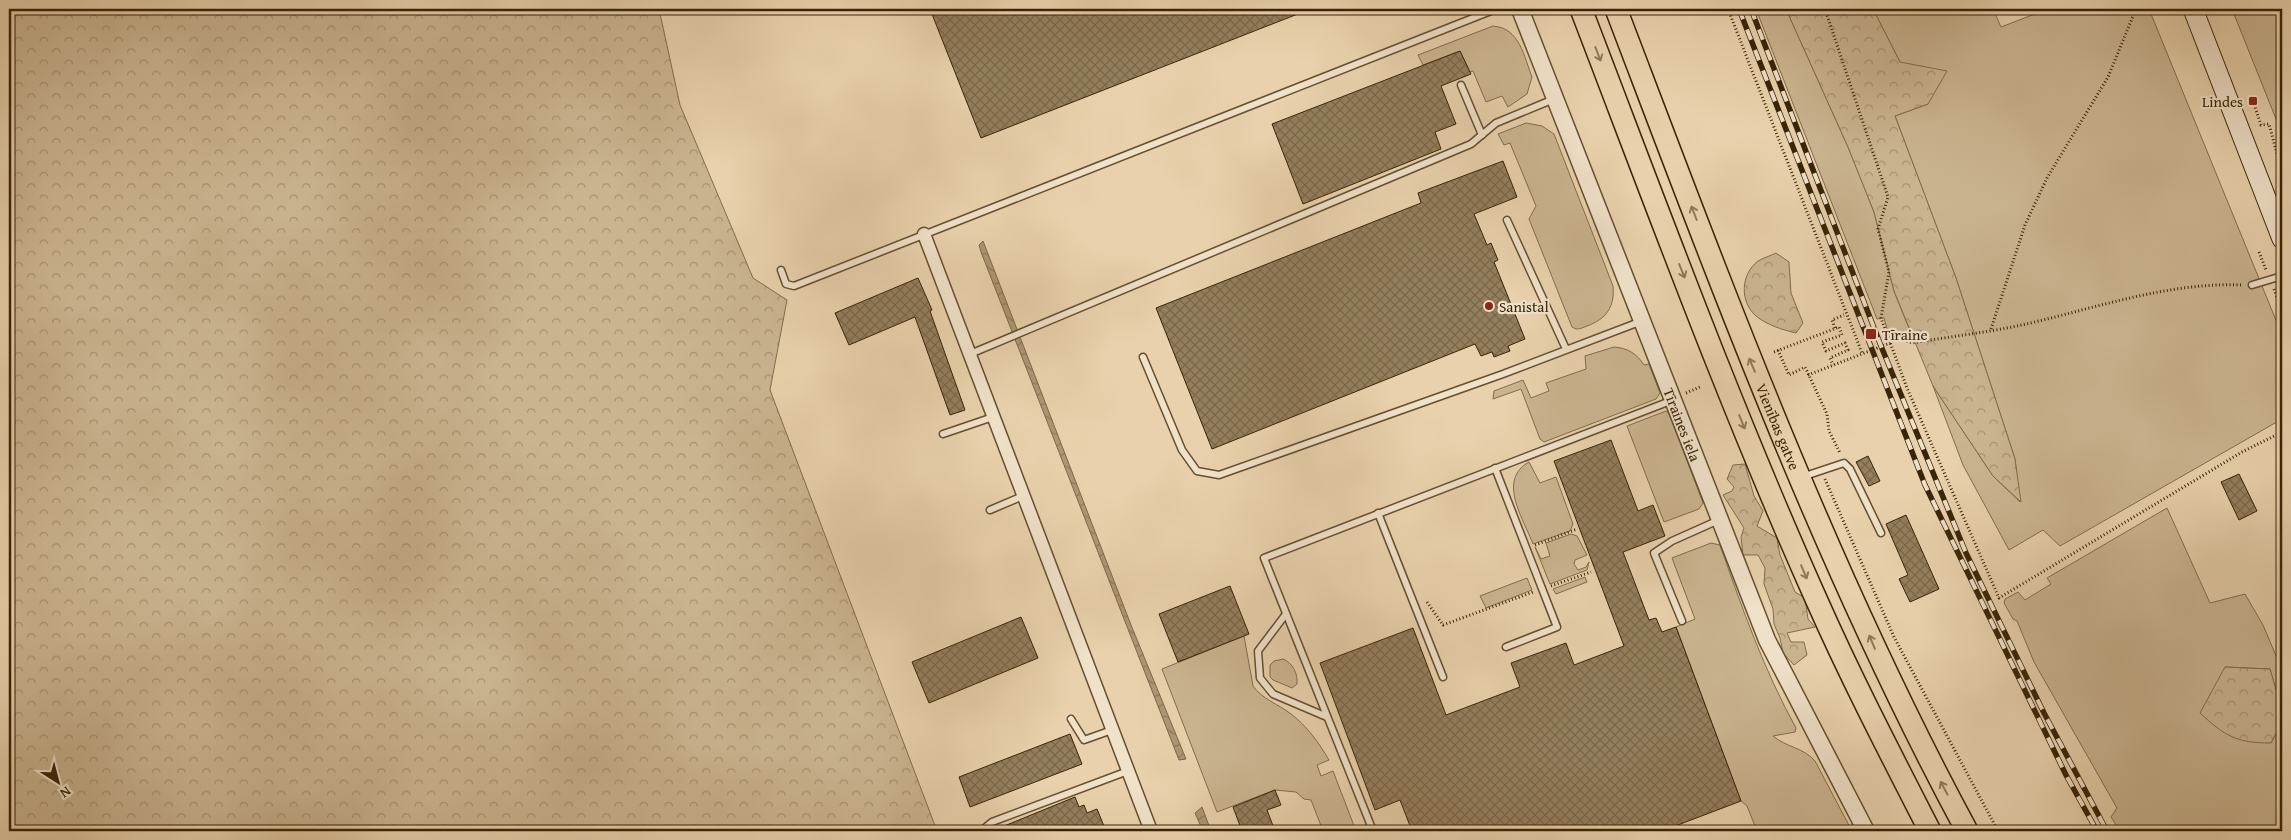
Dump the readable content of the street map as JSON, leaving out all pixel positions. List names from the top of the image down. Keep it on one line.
{"streets":{"highway":["Vienības gatve"],"street":["Tīraines iela"]},"places":{"transit":["Lindes","Tīraine"],"other":["Sanistal"]},"north":"bottom right"}
